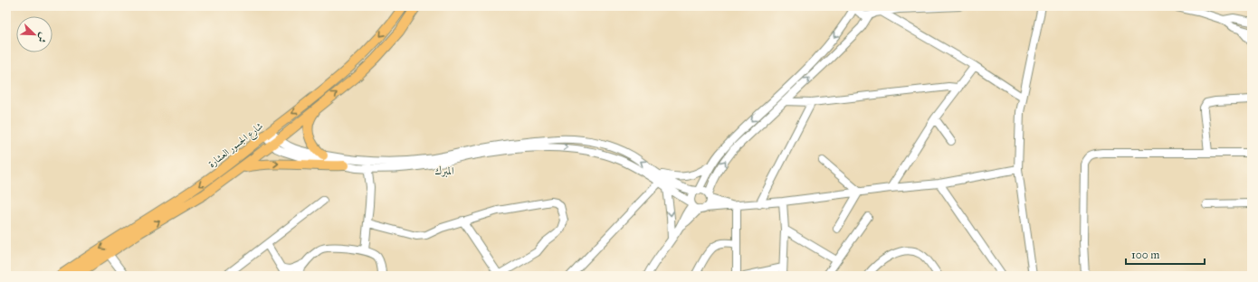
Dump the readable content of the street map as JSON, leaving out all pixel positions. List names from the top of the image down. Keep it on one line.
{"streets":{"main road":["شارع الجسور العشارة"]},"districts":["المبرك"],"scale_bar":"100 m","north":"bottom right"}
